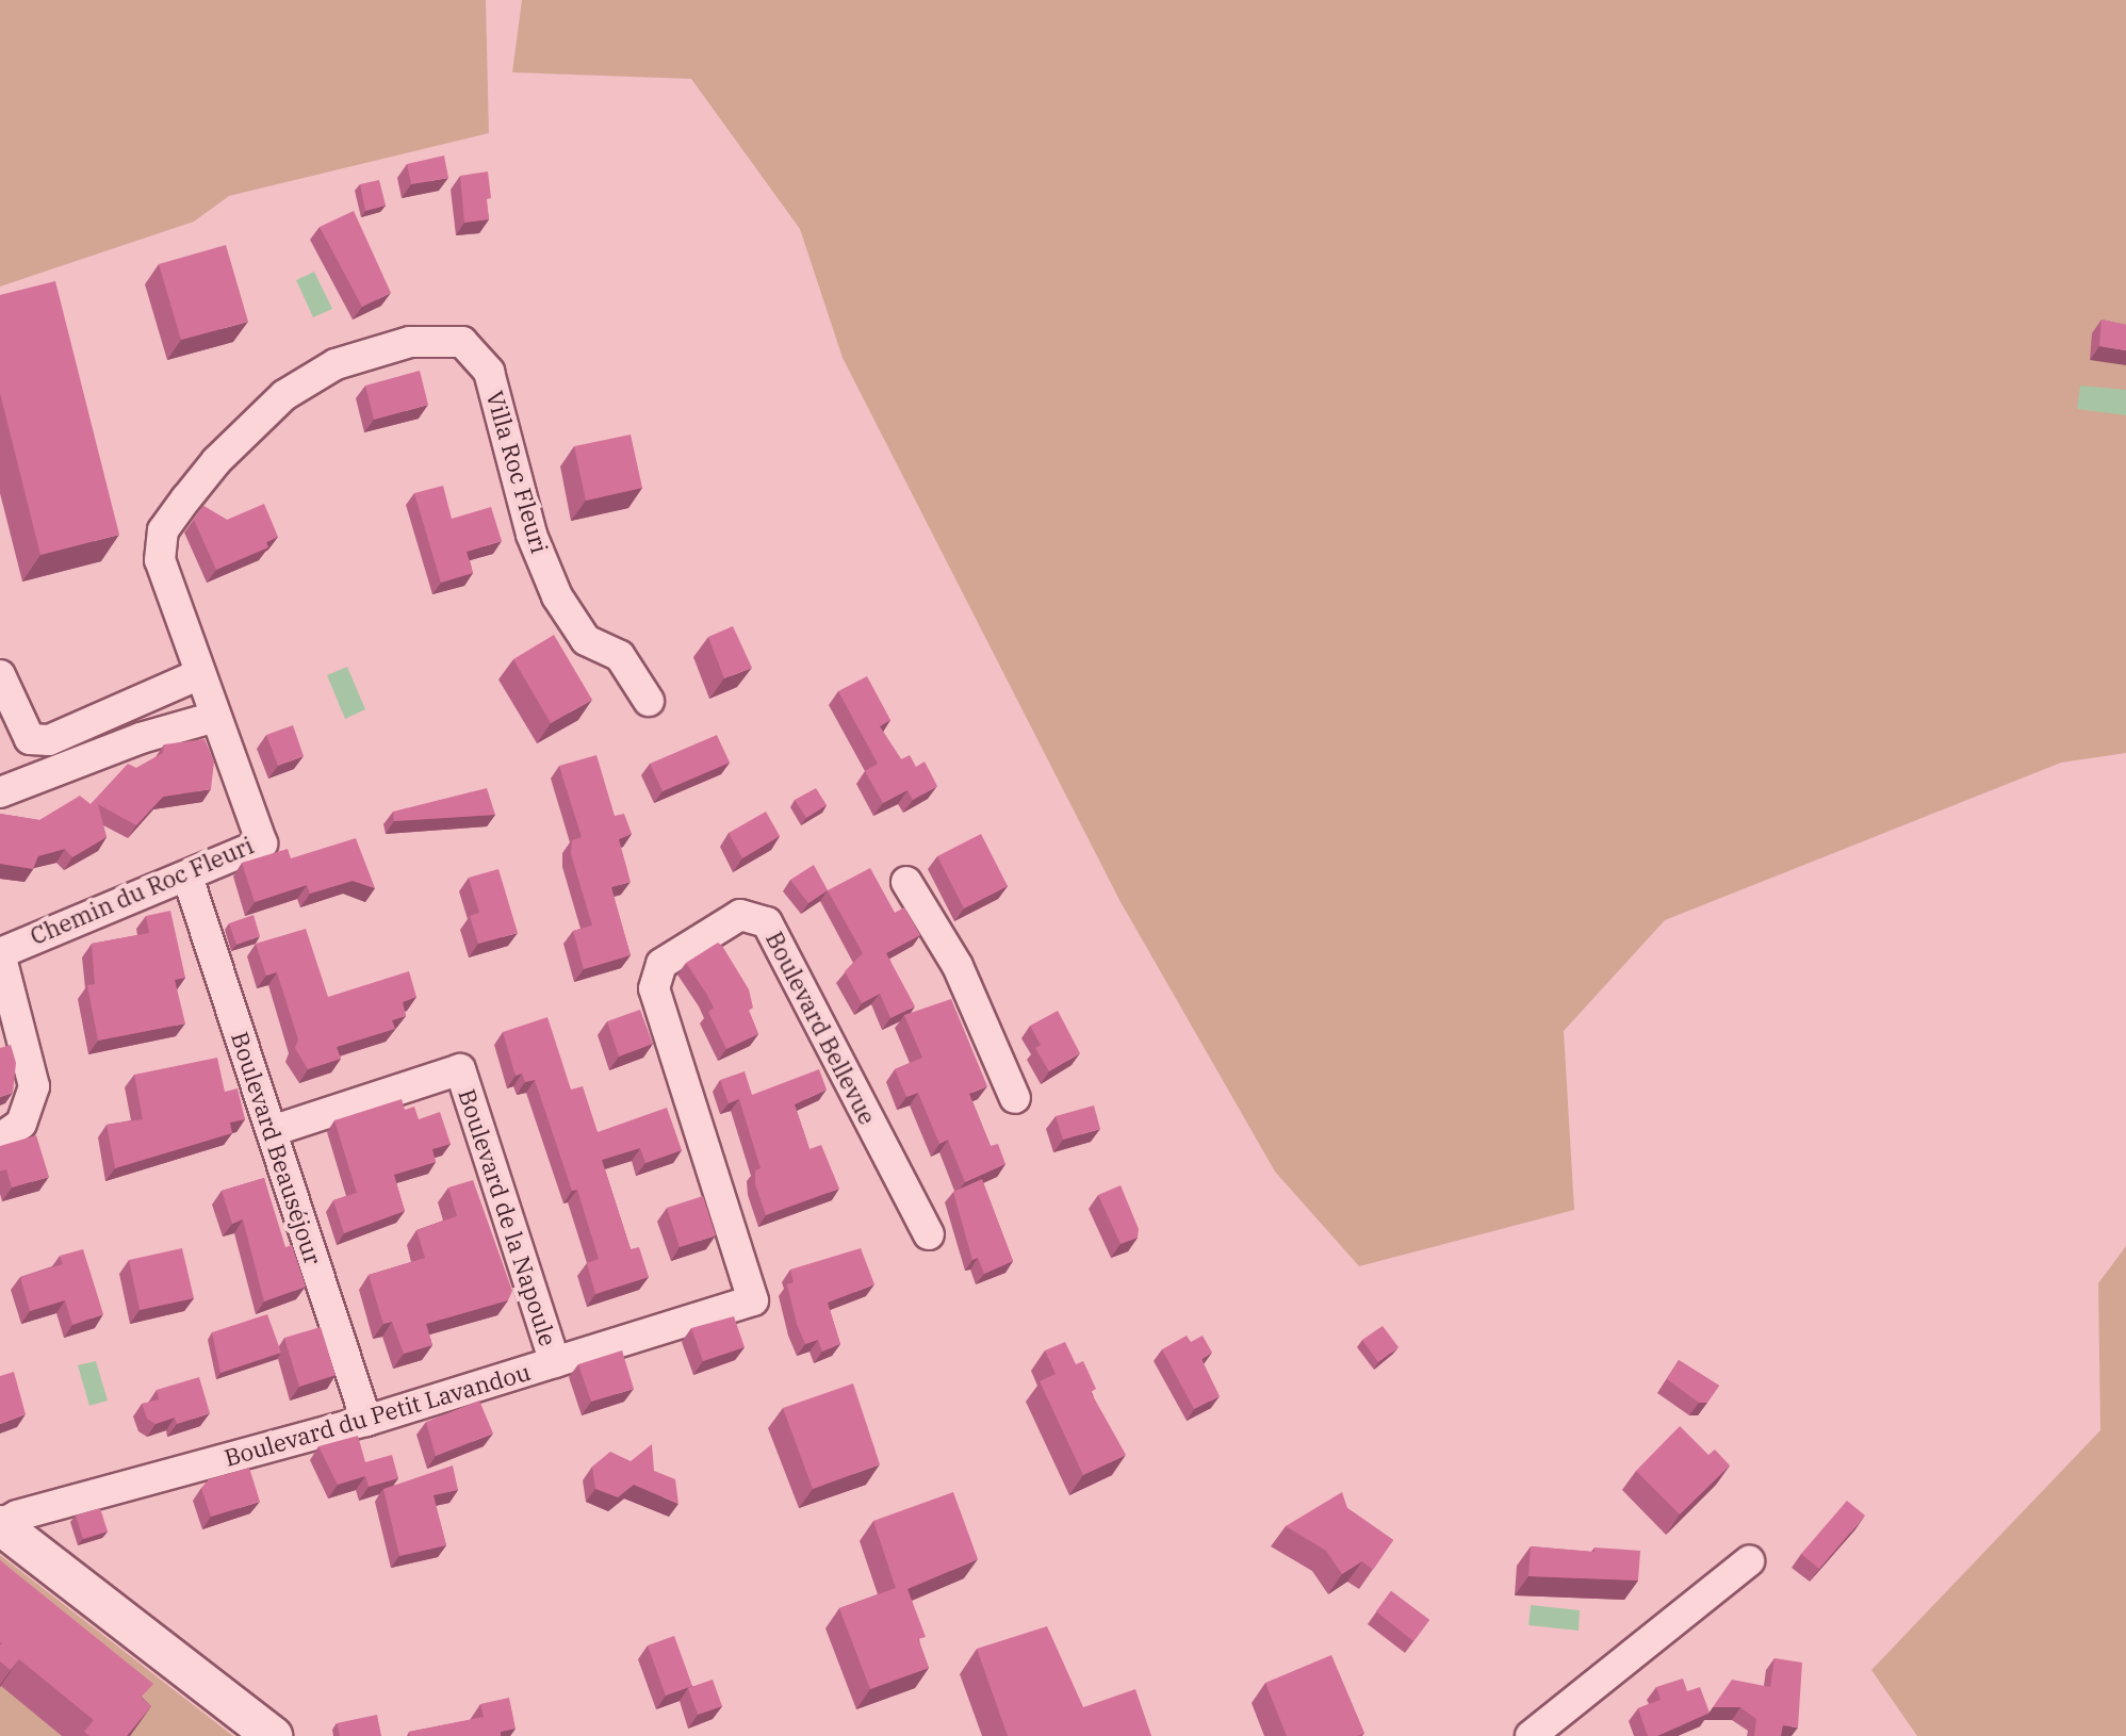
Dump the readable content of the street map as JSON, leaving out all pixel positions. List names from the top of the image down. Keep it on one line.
{"streets":{"street":["Villa Roc Fleuri","Chemin du Roc Fleuri","Boulevard Bellevue","Boulevard Beauséjour","Boulevard de la Napoule","Boulevard du Petit Lavandou"]},"crossings":[["Villa Roc Fleuri","Chemin du Roc Fleuri"],["Chemin du Roc Fleuri","Boulevard Beauséjour"],["Boulevard Bellevue","Boulevard du Petit Lavandou"],["Boulevard Beauséjour","Boulevard de la Napoule"],["Boulevard Beauséjour","Boulevard du Petit Lavandou"],["Boulevard de la Napoule","Boulevard du Petit Lavandou"]]}
